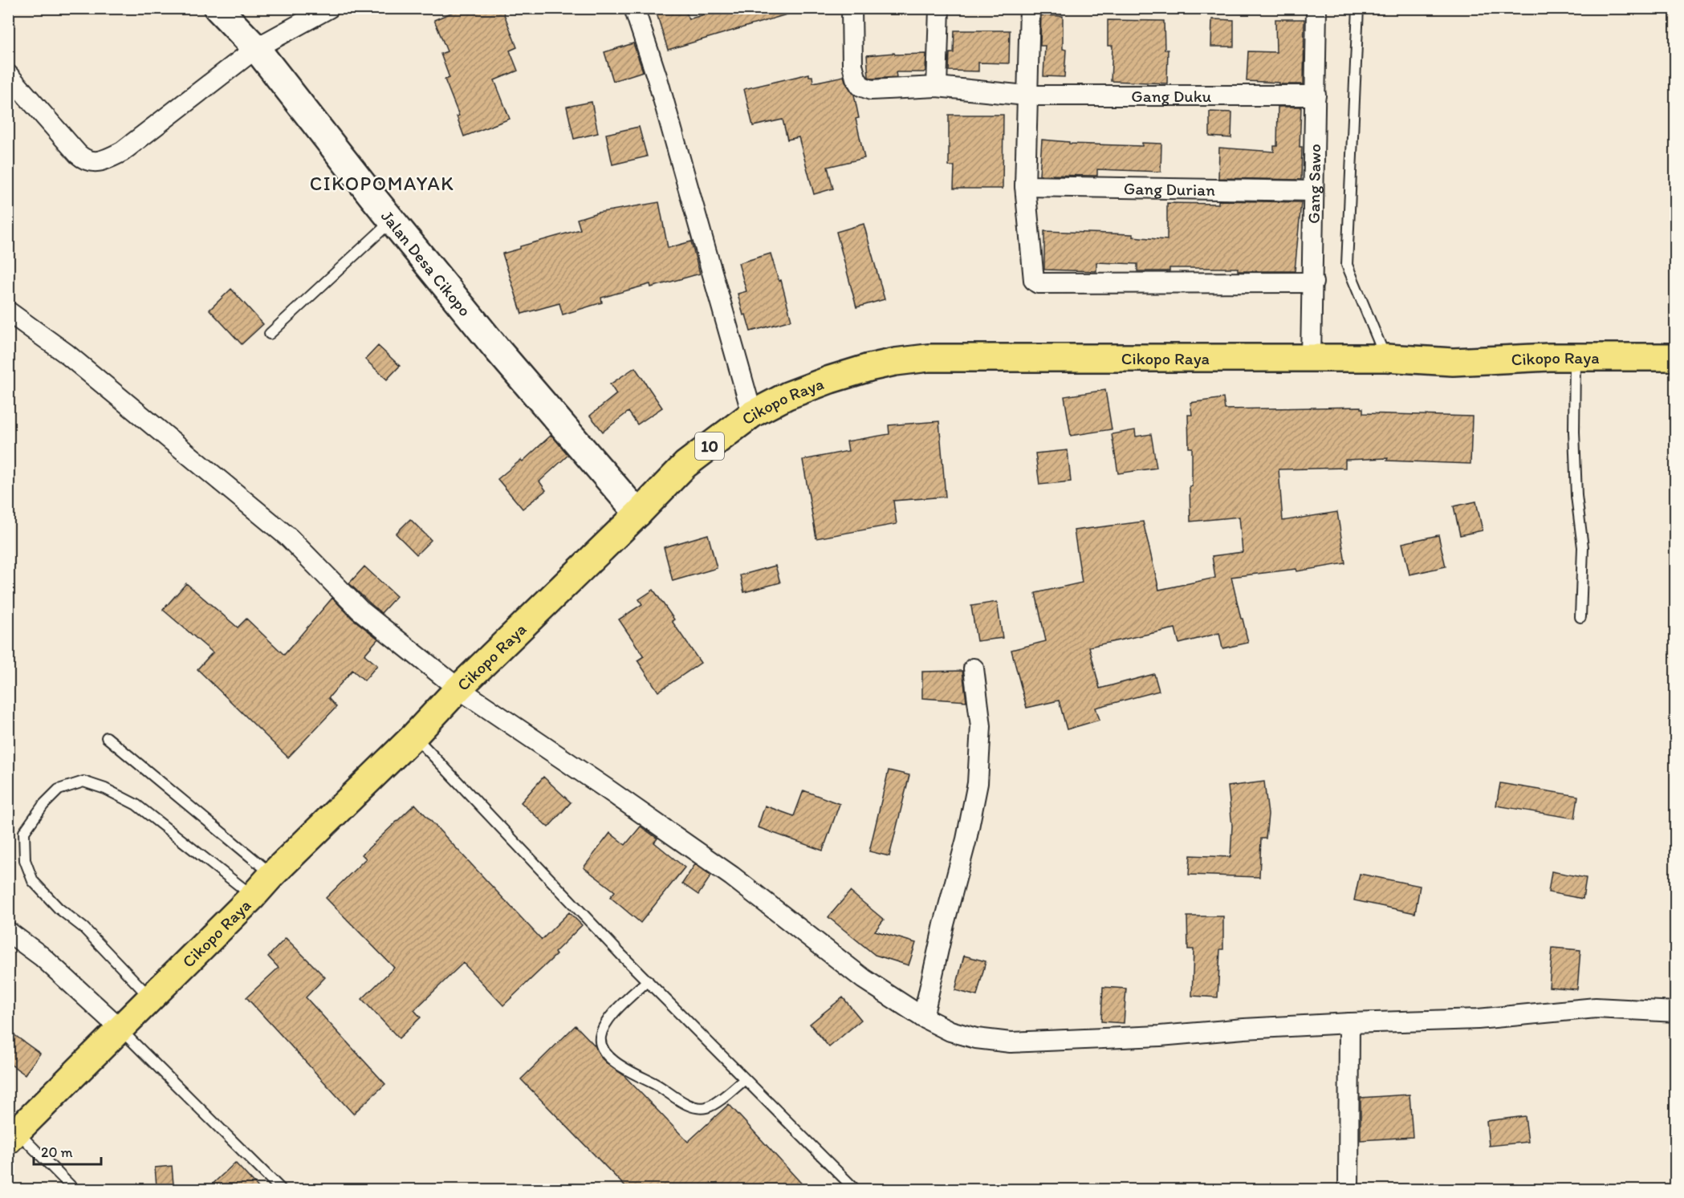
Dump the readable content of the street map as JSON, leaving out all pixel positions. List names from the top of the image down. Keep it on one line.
{"streets":{"highway":["Cikopo Raya","10"],"main road":["Jalan Desa Cikopo"],"street":["Gang Duku","Gang Sawo","Gang Durian"]},"crossings":[["Gang Duku","Gang Sawo"],["Gang Sawo","Gang Durian"],["Gang Sawo","Cikopo Raya"],["Jalan Desa Cikopo","Cikopo Raya"]],"districts":["CIKOPOMAYAK"],"scale_bar":"20 m"}
